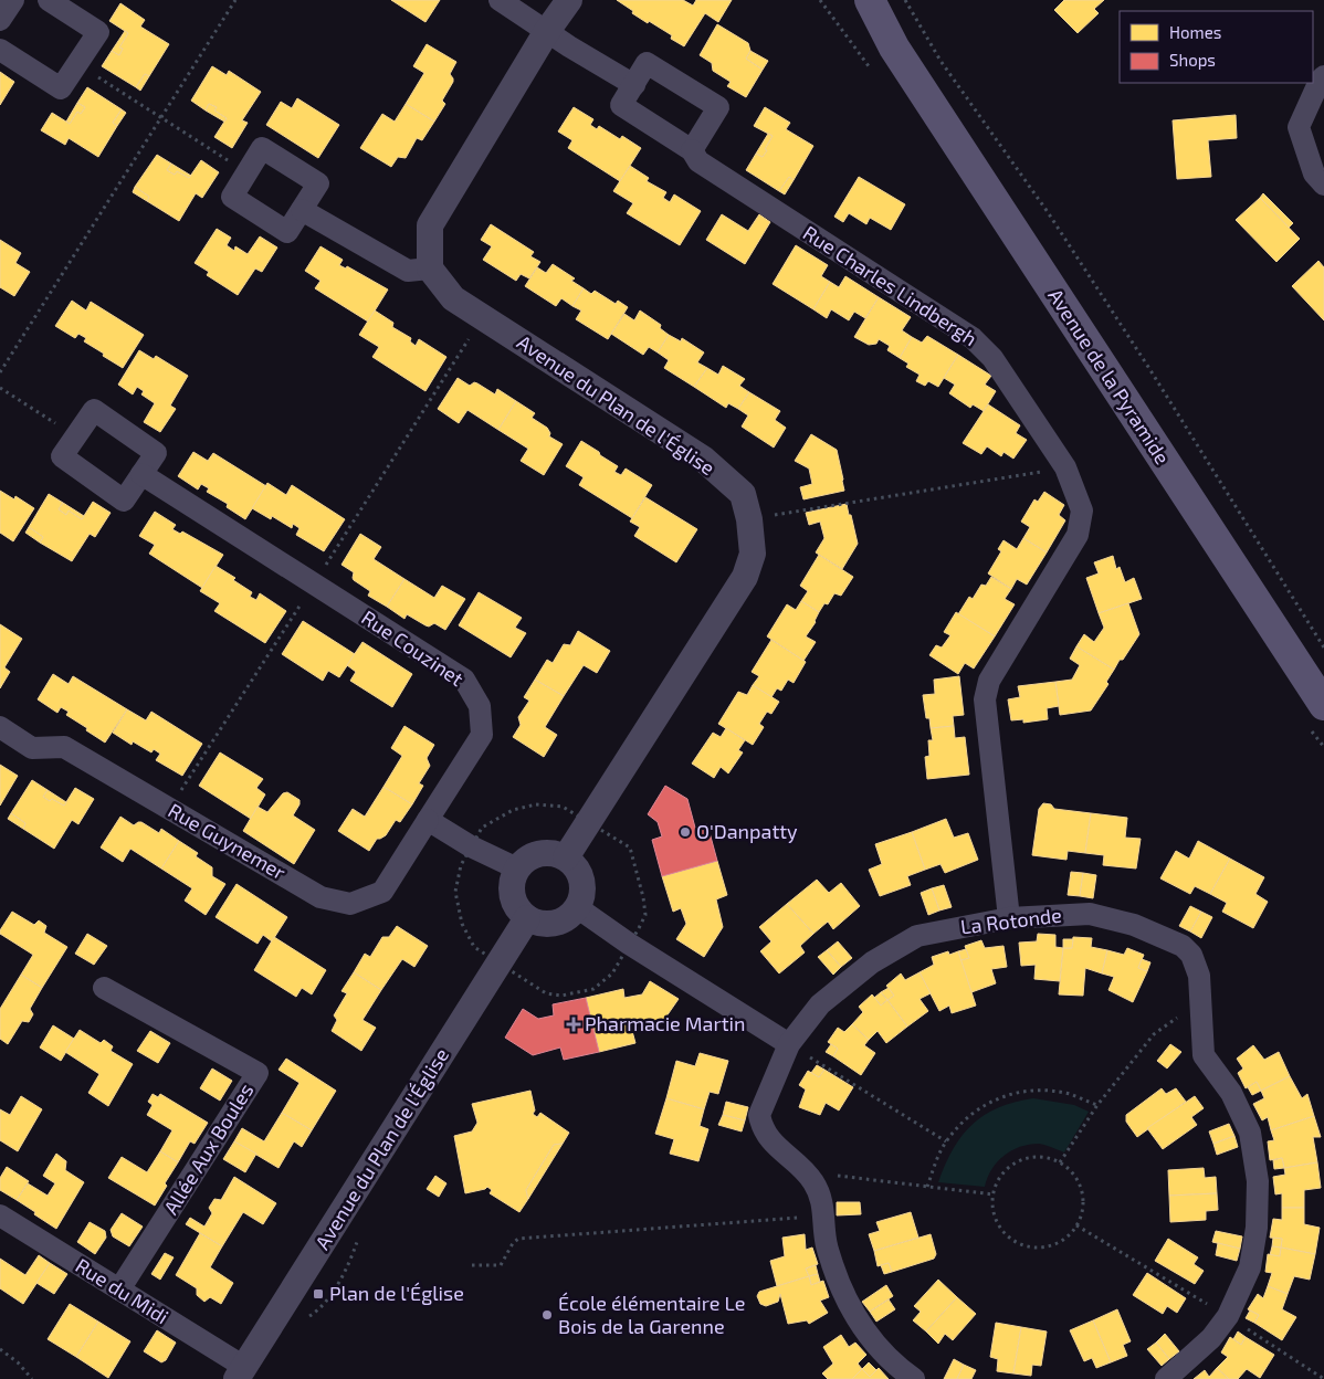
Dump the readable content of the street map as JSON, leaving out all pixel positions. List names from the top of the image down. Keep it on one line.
{"streets":{"main road":["Avenue de la Pyramide"],"street":["Rue Charles Lindbergh","Avenue du Plan de l'Église","Rue Couzinet","Rue Guynemer","La Rotonde","Allée Aux Boules","Rue du Midi"]},"crossings":[["Rue Charles Lindbergh","La Rotonde"],["Avenue du Plan de l'Église","Rue du Midi"],["Rue Couzinet","Rue Guynemer"],["Allée Aux Boules","Rue du Midi"]],"places":{"other":["O'Danpatty","École élémentaire Le Bois de la Garenne"],"health":["Pharmacie Martin"],"transit":["Plan de l'Église"]},"legend":["Homes","Shops"]}
